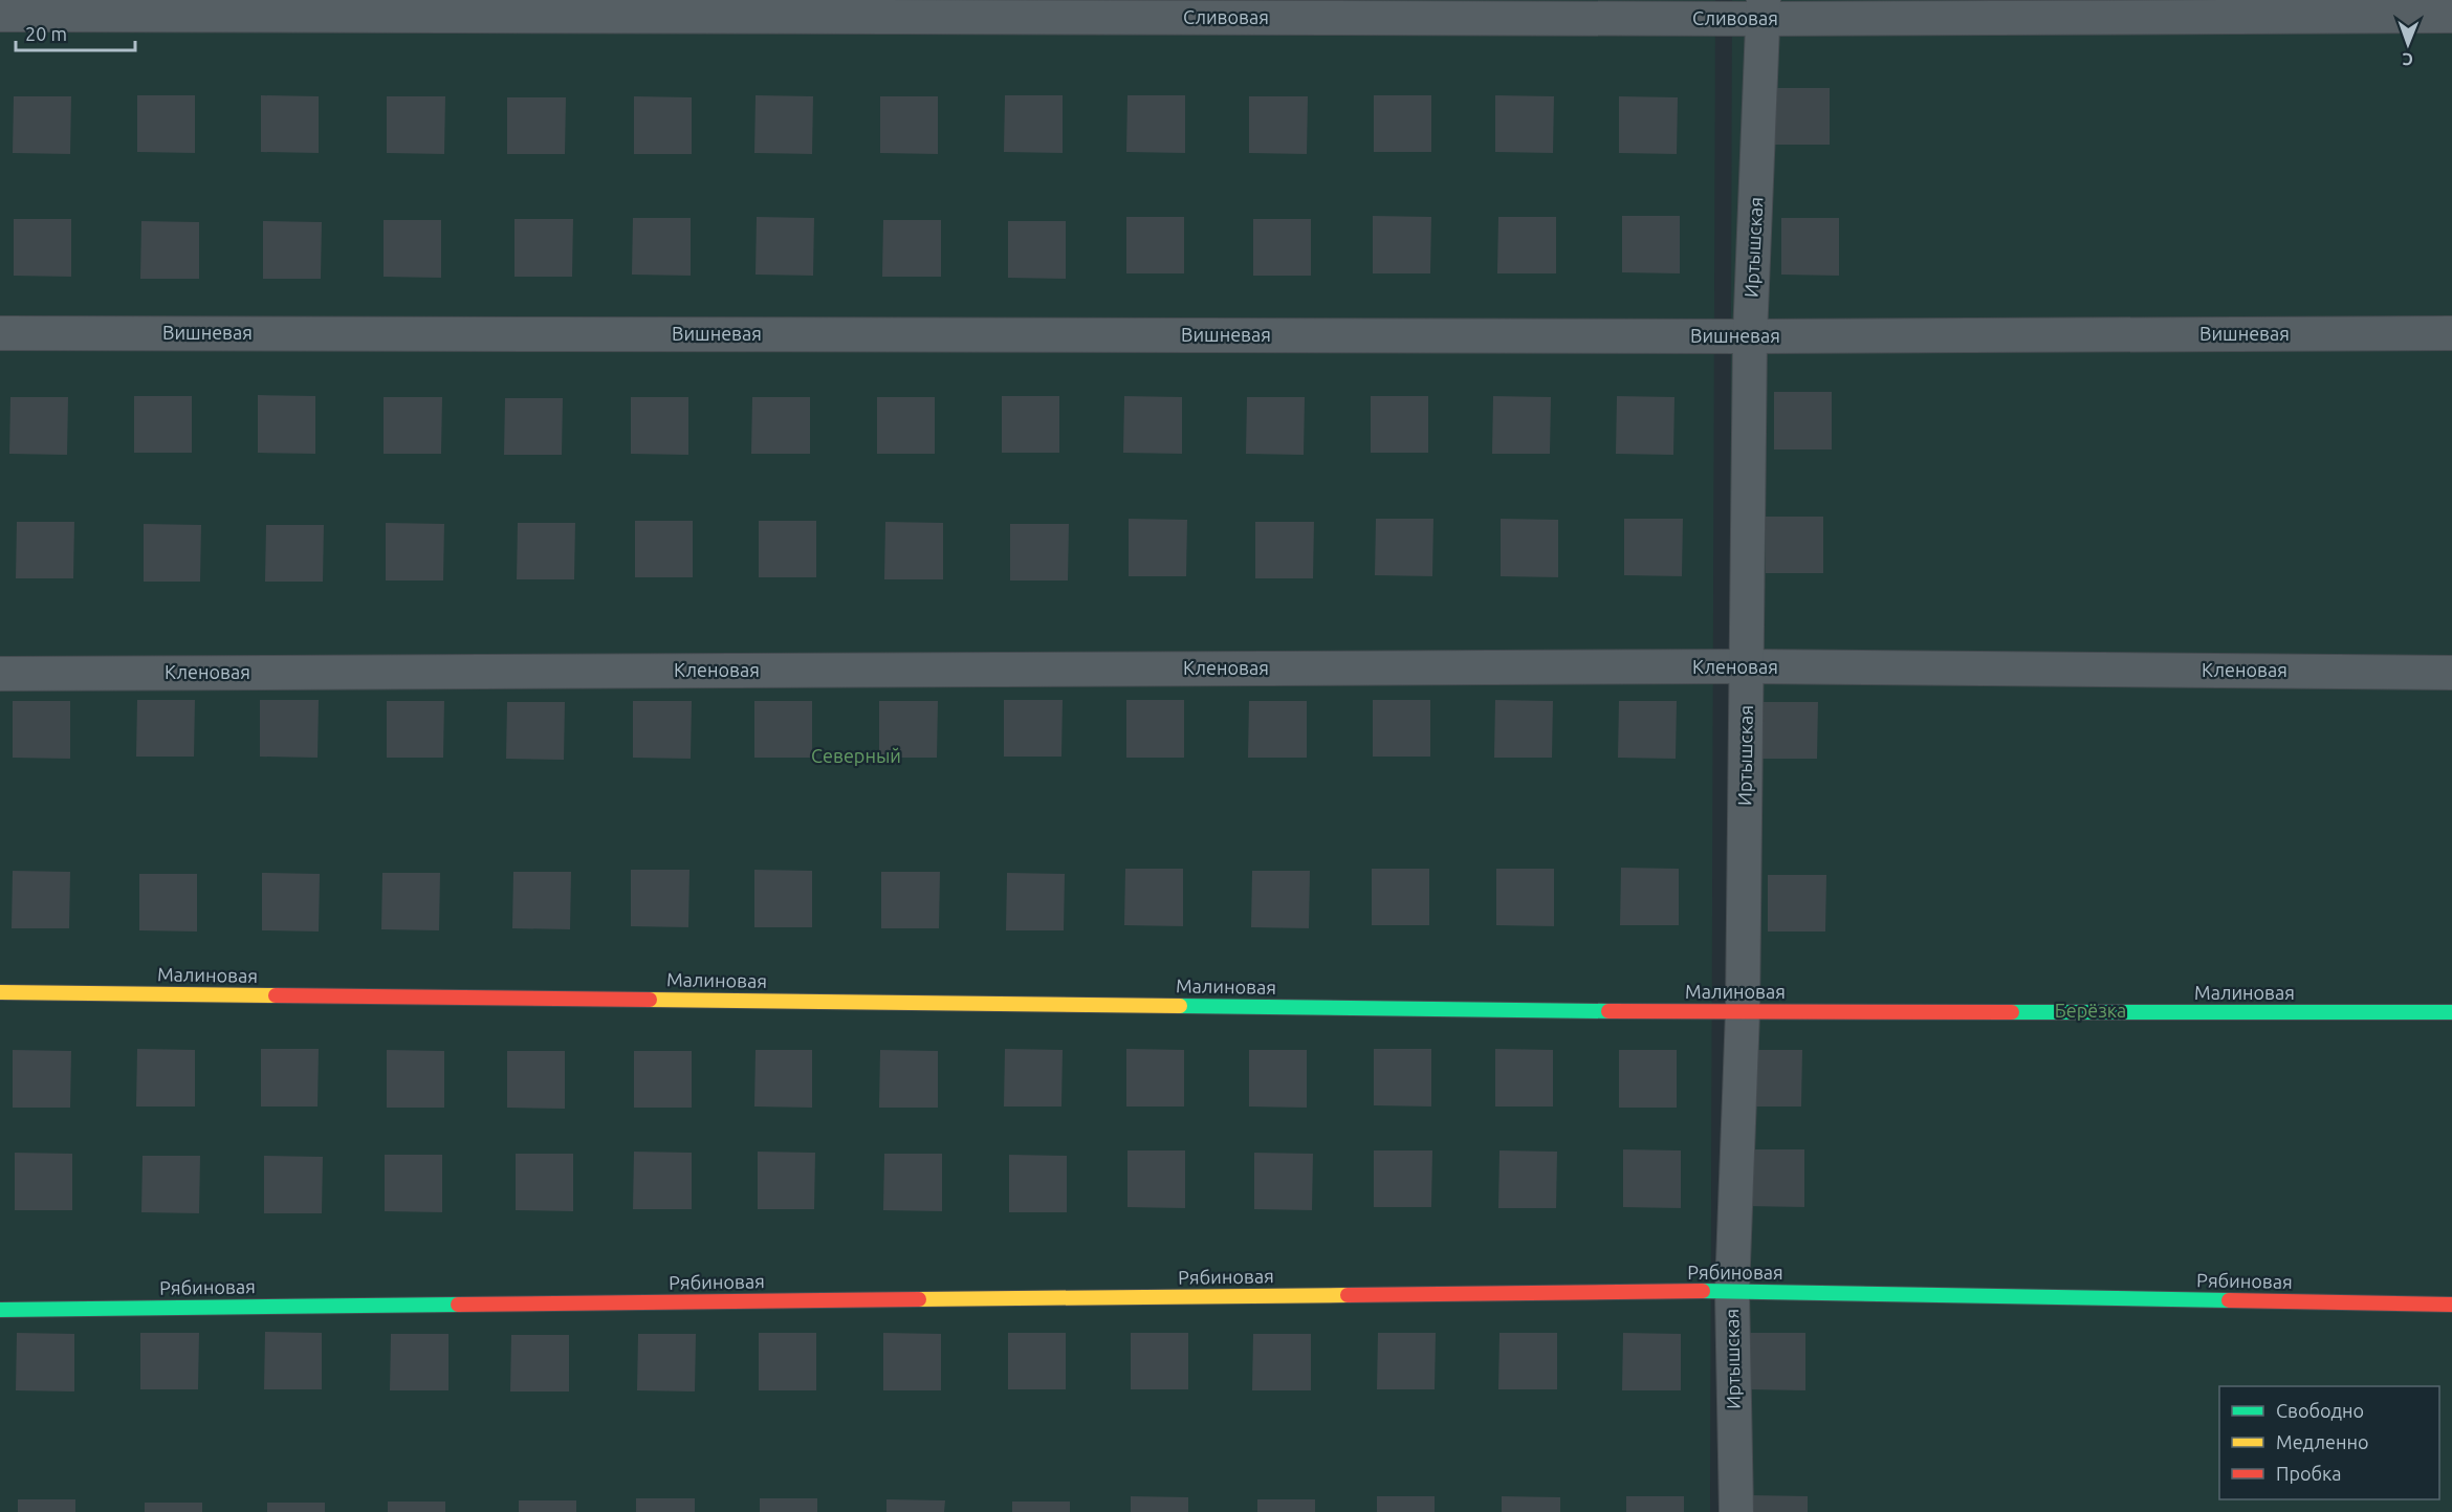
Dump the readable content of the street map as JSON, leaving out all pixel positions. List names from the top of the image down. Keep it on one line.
{"streets":{"street":["Сливовая","Иртышская","Вишневая","Кленовая","Малиновая","Рябиновая"]},"crossings":[["Сливовая","Иртышская"],["Иртышская","Вишневая"],["Иртышская","Кленовая"],["Иртышская","Малиновая"],["Иртышская","Рябиновая"]],"parks":["Северный","Берёзка"],"legend":["Свободно","Медленно","Пробка"],"scale_bar":"20 m","north":"bottom"}
